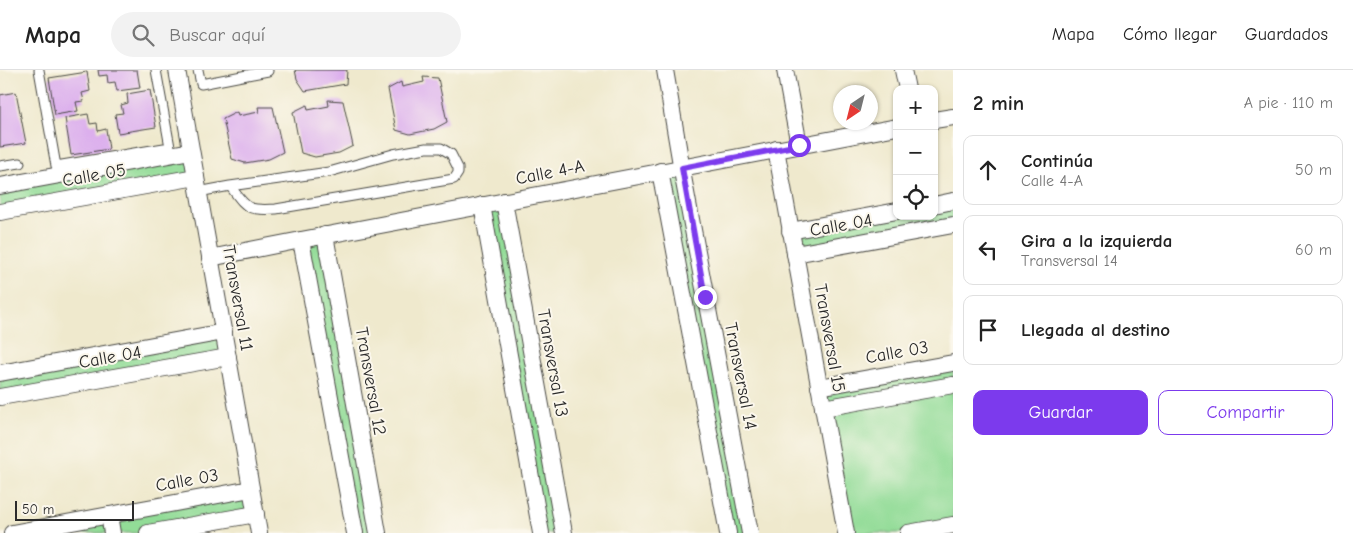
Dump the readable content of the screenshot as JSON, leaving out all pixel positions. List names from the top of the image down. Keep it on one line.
{"streets":{"street":["Calle 4-A","Calle 05","Calle 04","Transversal 11","Transversal 15","Calle 03","Transversal 13","Transversal 14","Transversal 12"]},"crossings":[["Calle 4-A","Transversal 11"],["Calle 4-A","Transversal 15"],["Calle 4-A","Transversal 13"],["Calle 4-A","Transversal 14"],["Calle 4-A","Transversal 12"],["Calle 05","Transversal 11"],["Calle 04","Transversal 11"],["Calle 04","Transversal 15"],["Transversal 11","Calle 03"],["Transversal 15","Calle 03"]],"scale_bar":"50 m","north":"bottom left","page":{"header":"Mapa","search":"Buscar aquí","nav":["Mapa","Cómo llegar","Guardados"],"heading":["2 min","A pie · 110 m"],"map_buttons":["+","−"],"list":[["Continúa","Calle 4-A","50 m"],["Gira a la izquierda","Transversal 14","60 m"],"Llegada al destino"],"buttons":["Guardar","Compartir"],"scale":"50 m"}}
